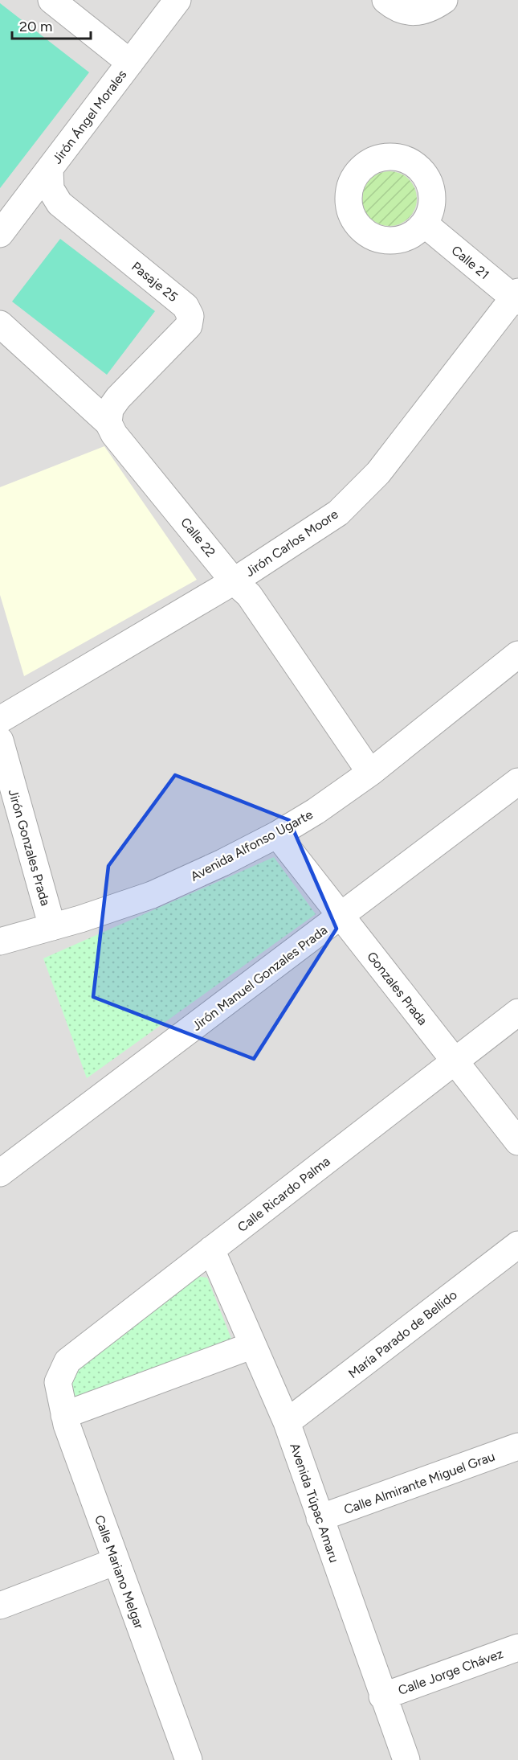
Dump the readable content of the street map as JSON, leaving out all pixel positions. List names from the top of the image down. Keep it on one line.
{"streets":{"street":["Jirón Ángel Morales","Calle 21","Pasaje 25","Calle 22","Jirón Carlos Moore","Avenida Alfonso Ugarte","Jirón Gonzales Prada","Jirón Manuel Gonzales Prada","Gonzales Prada","Calle Ricardo Palma","María Parado de Bellido","Calle Almirante Miguel Grau","Avenida Túpac Amaru","Calle Mariano Melgar","Calle Jorge Chávez"]},"crossings":[["Jirón Ángel Morales","Pasaje 25"],["Calle 21","Jirón Carlos Moore"],["Pasaje 25","Calle 22"],["Calle 22","Jirón Carlos Moore"],["Calle 22","Avenida Alfonso Ugarte"],["Avenida Alfonso Ugarte","Jirón Gonzales Prada"],["Avenida Alfonso Ugarte","Gonzales Prada"],["Jirón Manuel Gonzales Prada","Gonzales Prada"],["Gonzales Prada","Calle Ricardo Palma"],["Calle Ricardo Palma","Avenida Túpac Amaru"],["Calle Ricardo Palma","Calle Mariano Melgar"],["María Parado de Bellido","Avenida Túpac Amaru"],["Calle Almirante Miguel Grau","Avenida Túpac Amaru"],["Avenida Túpac Amaru","Calle Jorge Chávez"]],"scale_bar":"20 m"}
